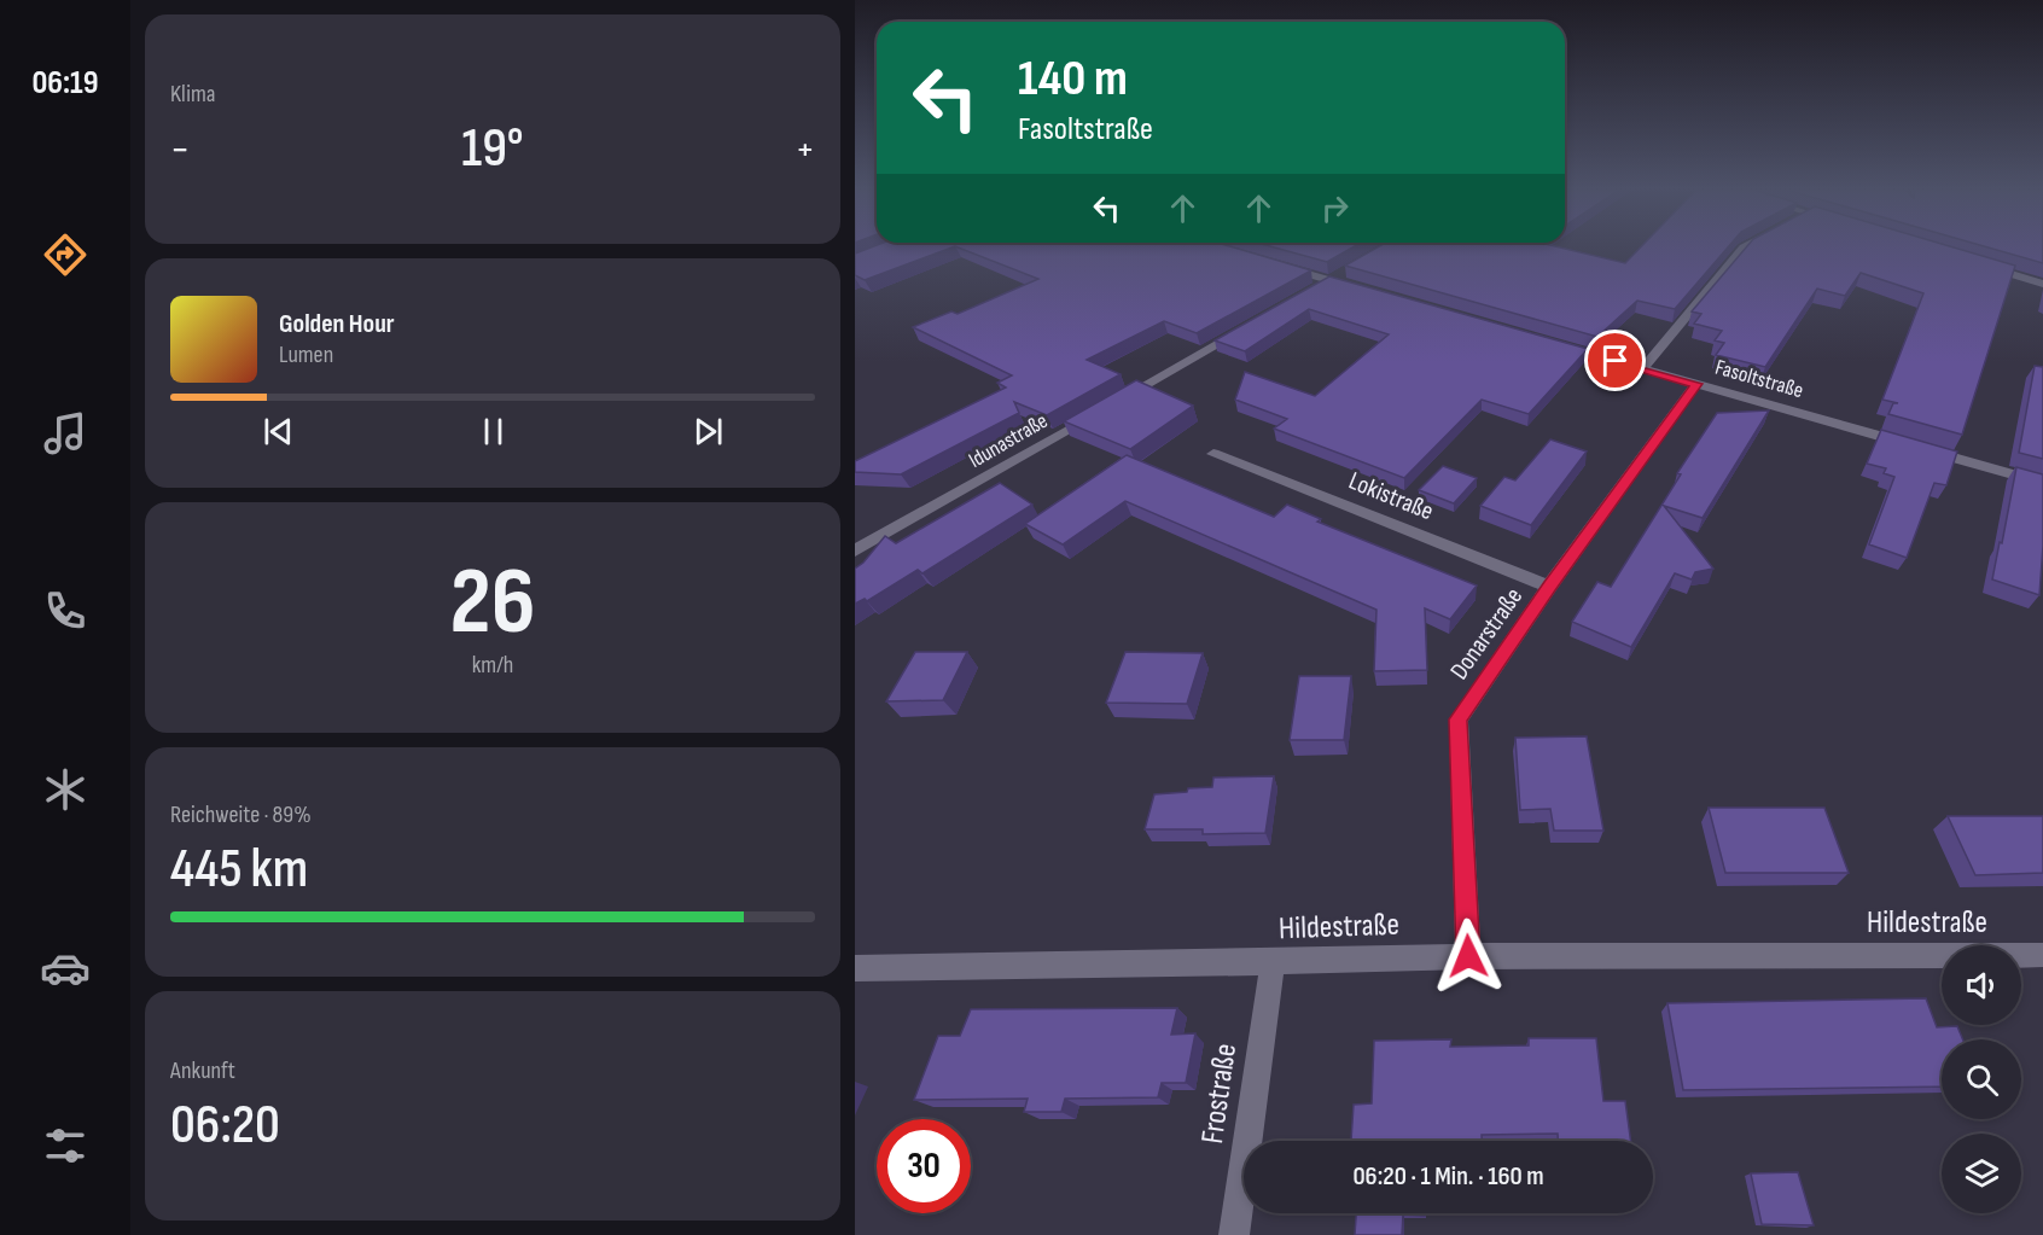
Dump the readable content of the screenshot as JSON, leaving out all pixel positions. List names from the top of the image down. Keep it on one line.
{"streets":{"street":["Fasoltstraße","Idunastraße","Lokistraße","Donarstraße","Hildestraße","Frostraße"]},"crossings":[["Fasoltstraße","Donarstraße"],["Lokistraße","Donarstraße"],["Donarstraße","Hildestraße"],["Hildestraße","Frostraße"]],"page":{"tabs":"06:19","tile":["Klima",["26","km/h"],["Reichweite · 89%","445 km"],["Ankunft","06:20"]],"turn":["140 m","Fasoltstraße"],"heat":["−","19°","+"],"song":["Golden Hour","Lumen"],"limit":"30","trip":"06:20 · 1 Min. · 160 m"}}
